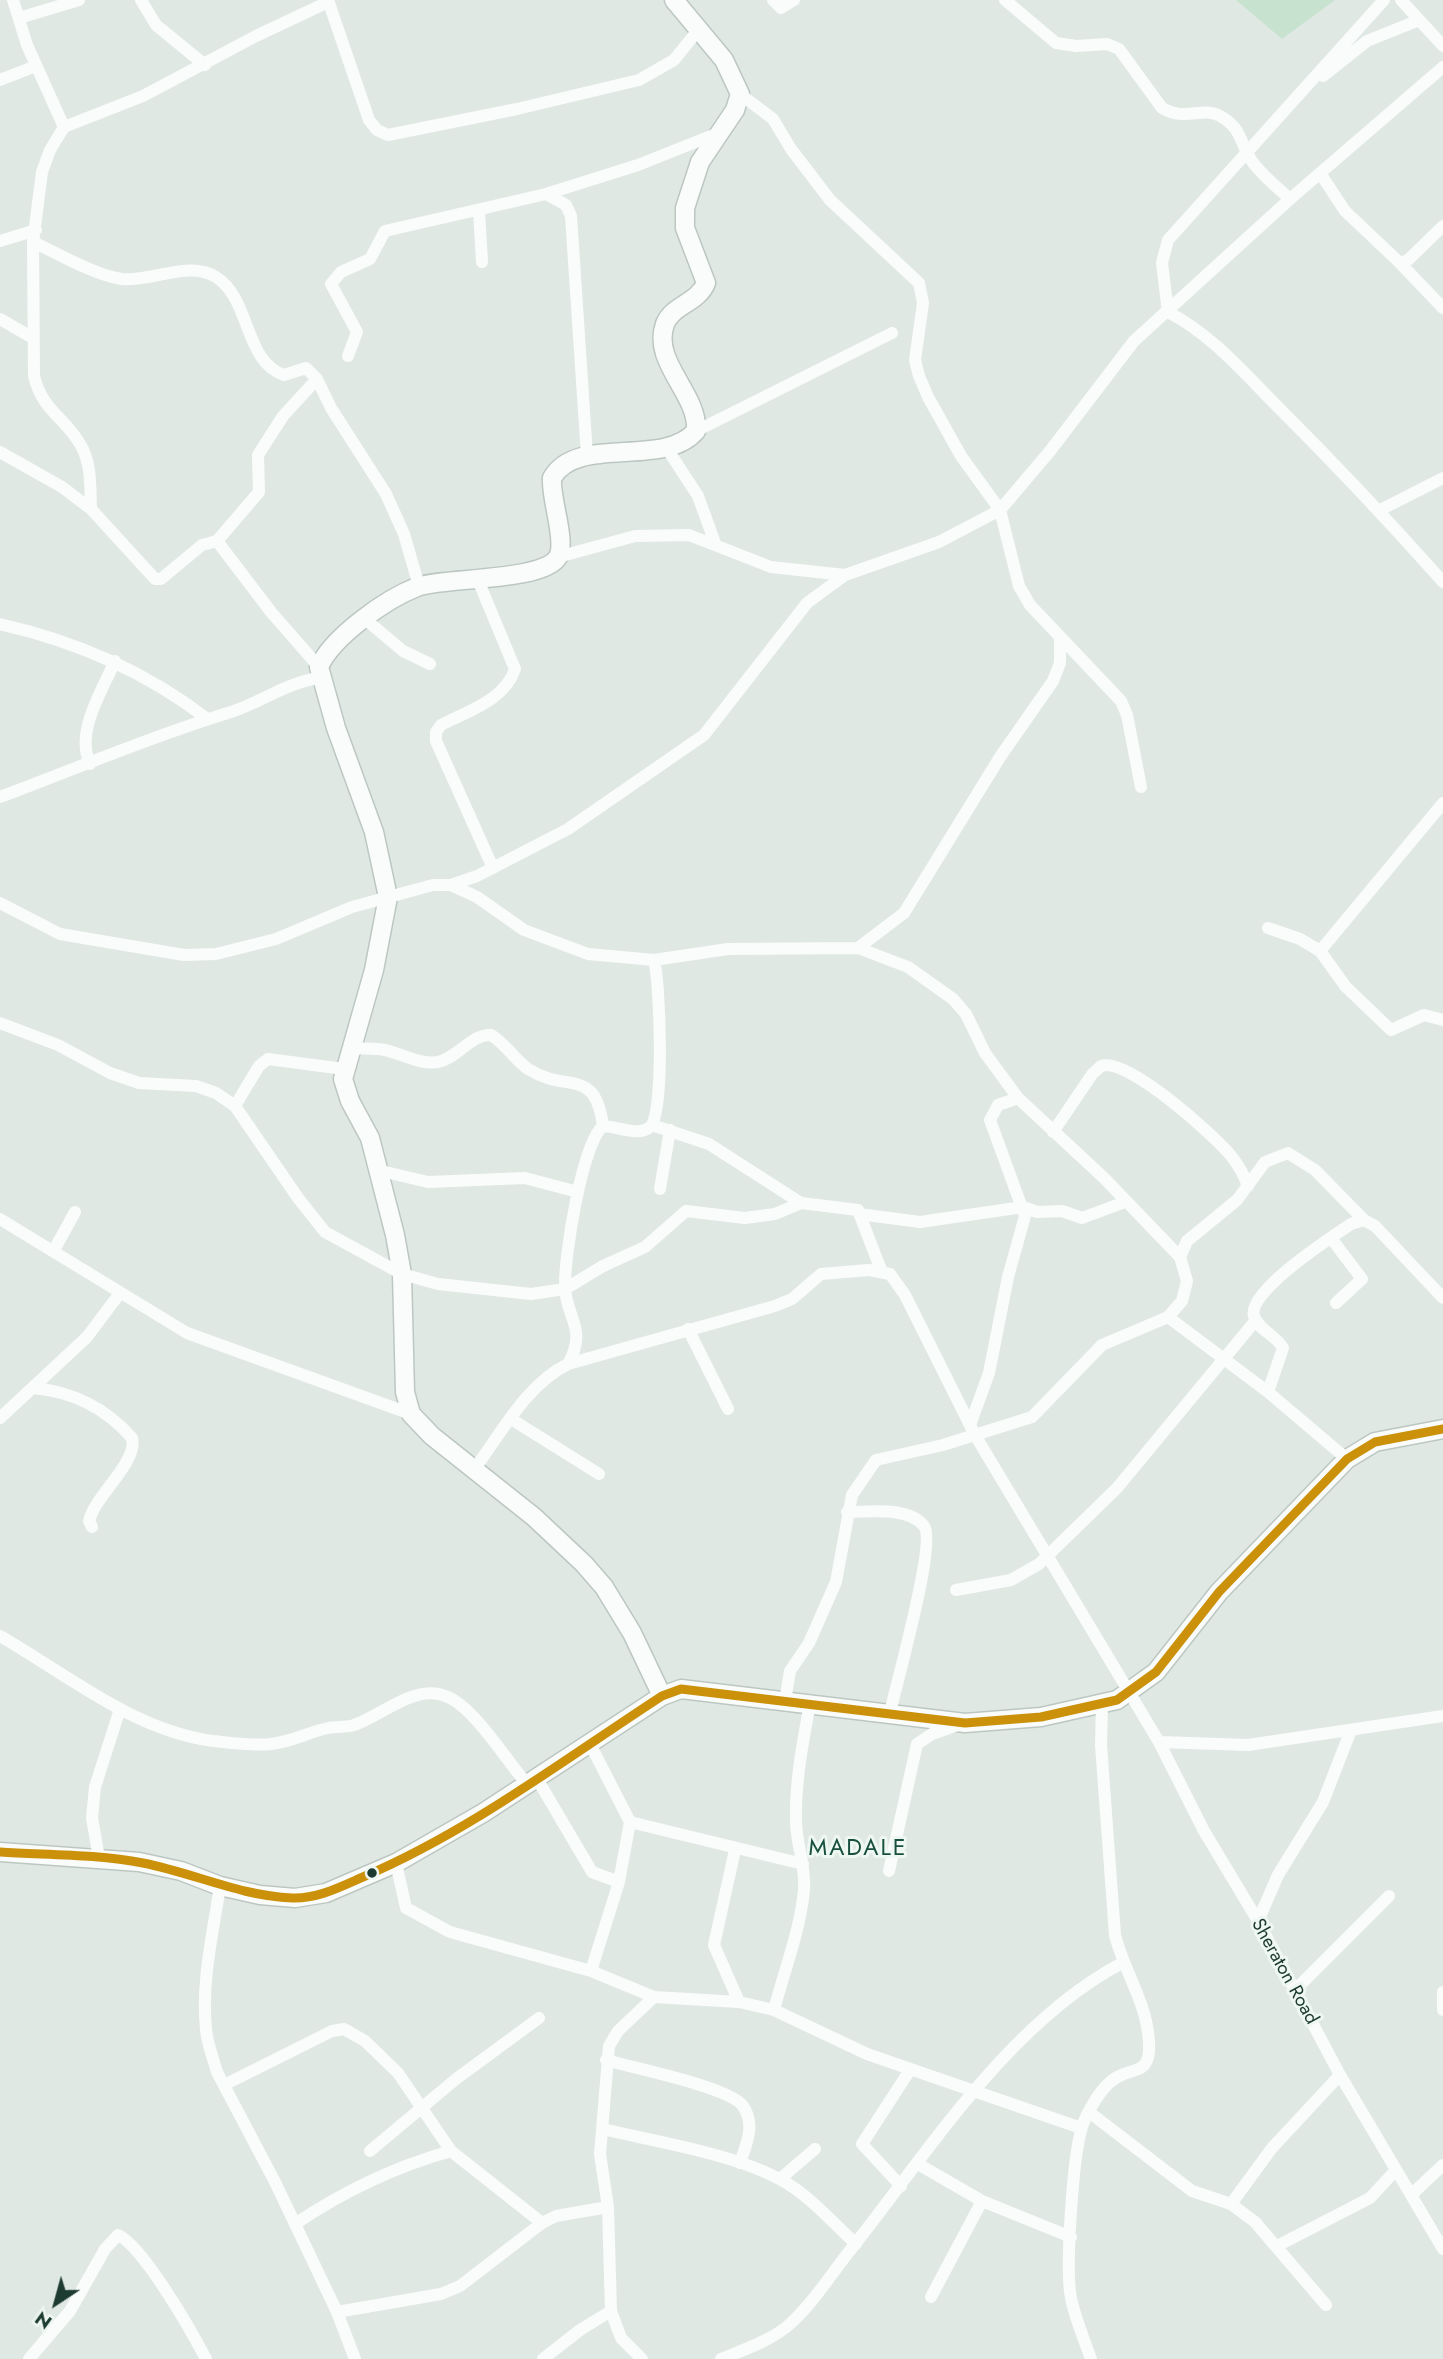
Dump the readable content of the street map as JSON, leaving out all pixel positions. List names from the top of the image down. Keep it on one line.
{"streets":{"street":["Sheraton Road"]},"districts":["MADALE"],"north":"bottom left"}
